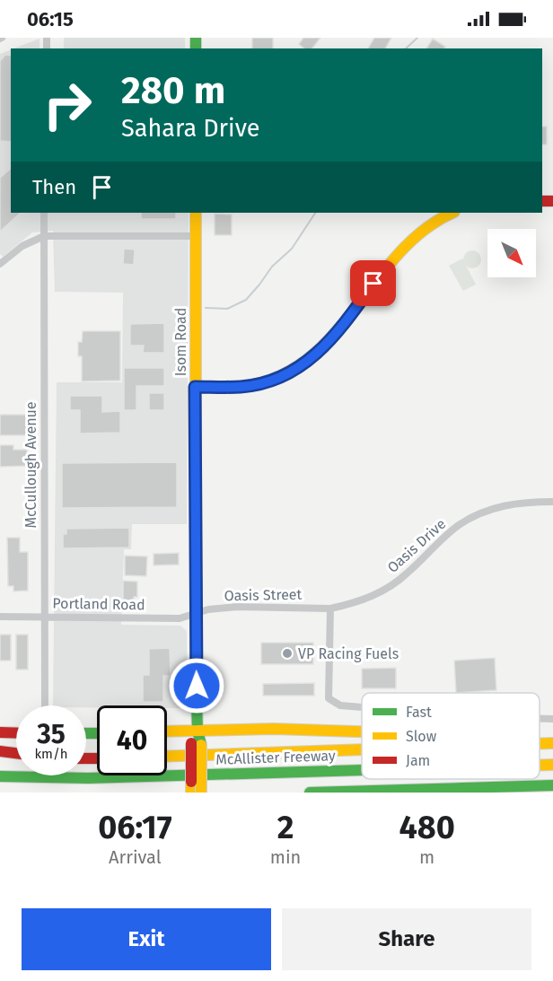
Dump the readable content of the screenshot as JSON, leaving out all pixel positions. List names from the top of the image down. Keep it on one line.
{"streets":{"main road":["Isom Road","McAllister Freeway"],"street":["McCullough Avenue","Oasis Drive","Oasis Street","Portland Road"]},"crossings":[["Isom Road","Oasis Street"],["Isom Road","Portland Road"],["McCullough Avenue","Portland Road"],["Oasis Drive","Oasis Street"],["Oasis Street","Portland Road"]],"places":["VP Racing Fuels"],"legend":["Fast","Slow","Jam"],"north":"bottom right","page":{"status":"06:15","turn":["280 m","Sahara Drive"],"then":"Then","speed":"35 km/h","limit":"40","eta":["06:17","Arrival","2","min","480","m"],"buttons":["Exit","Share"]}}
